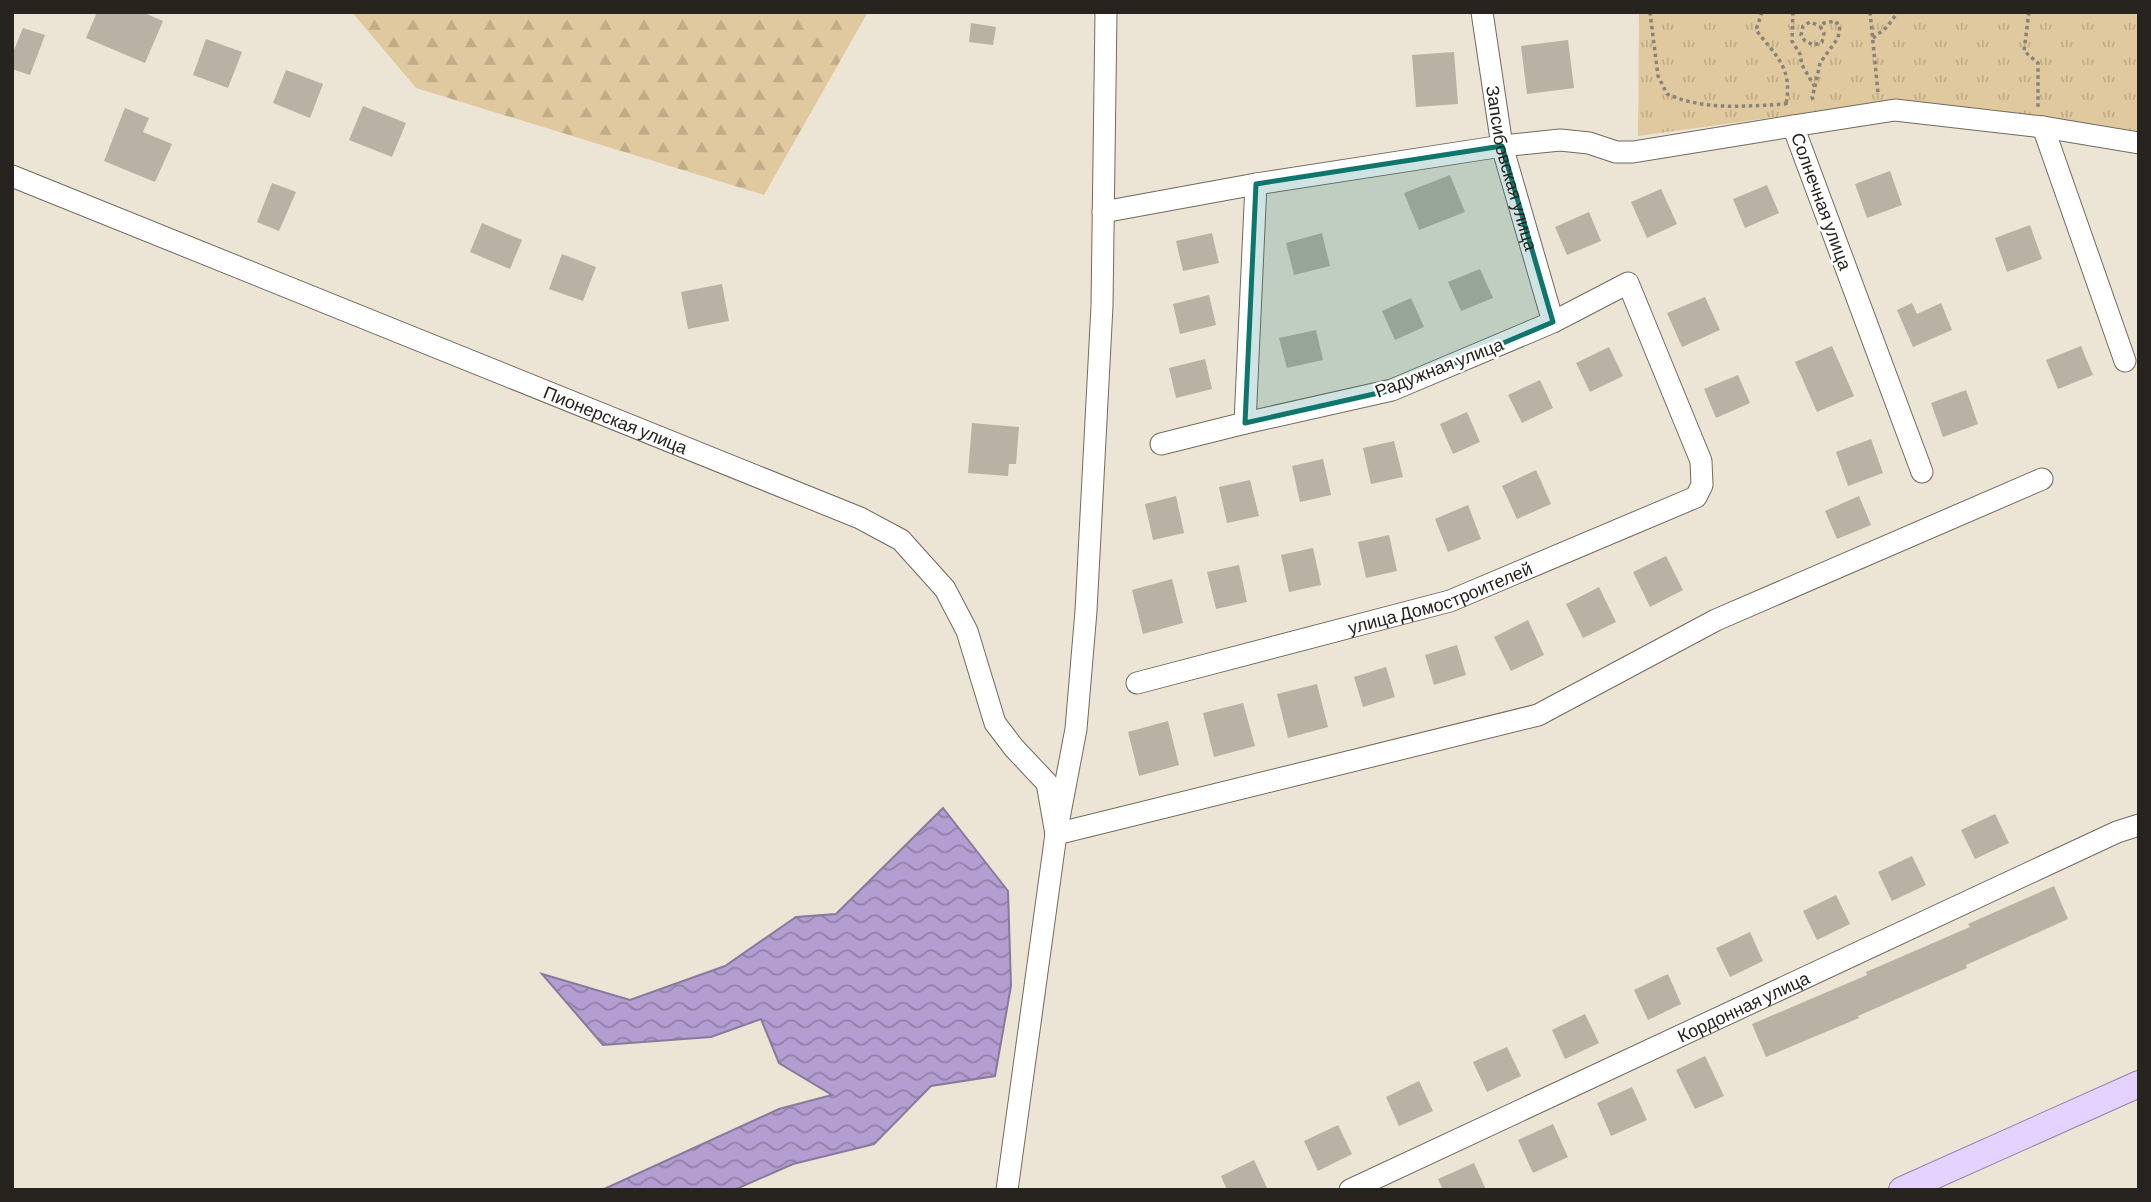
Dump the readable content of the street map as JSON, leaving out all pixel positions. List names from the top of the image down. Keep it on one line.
{"streets":{"street":["Запсибовская улица","Солнечная улица","Радужная улица","Пионерская улица","улица Домостроителей","Кордонная улица"]},"crossings":[["Запсибовская улица","Радужная улица"],["Радужная улица","улица Домостроителей"]]}
